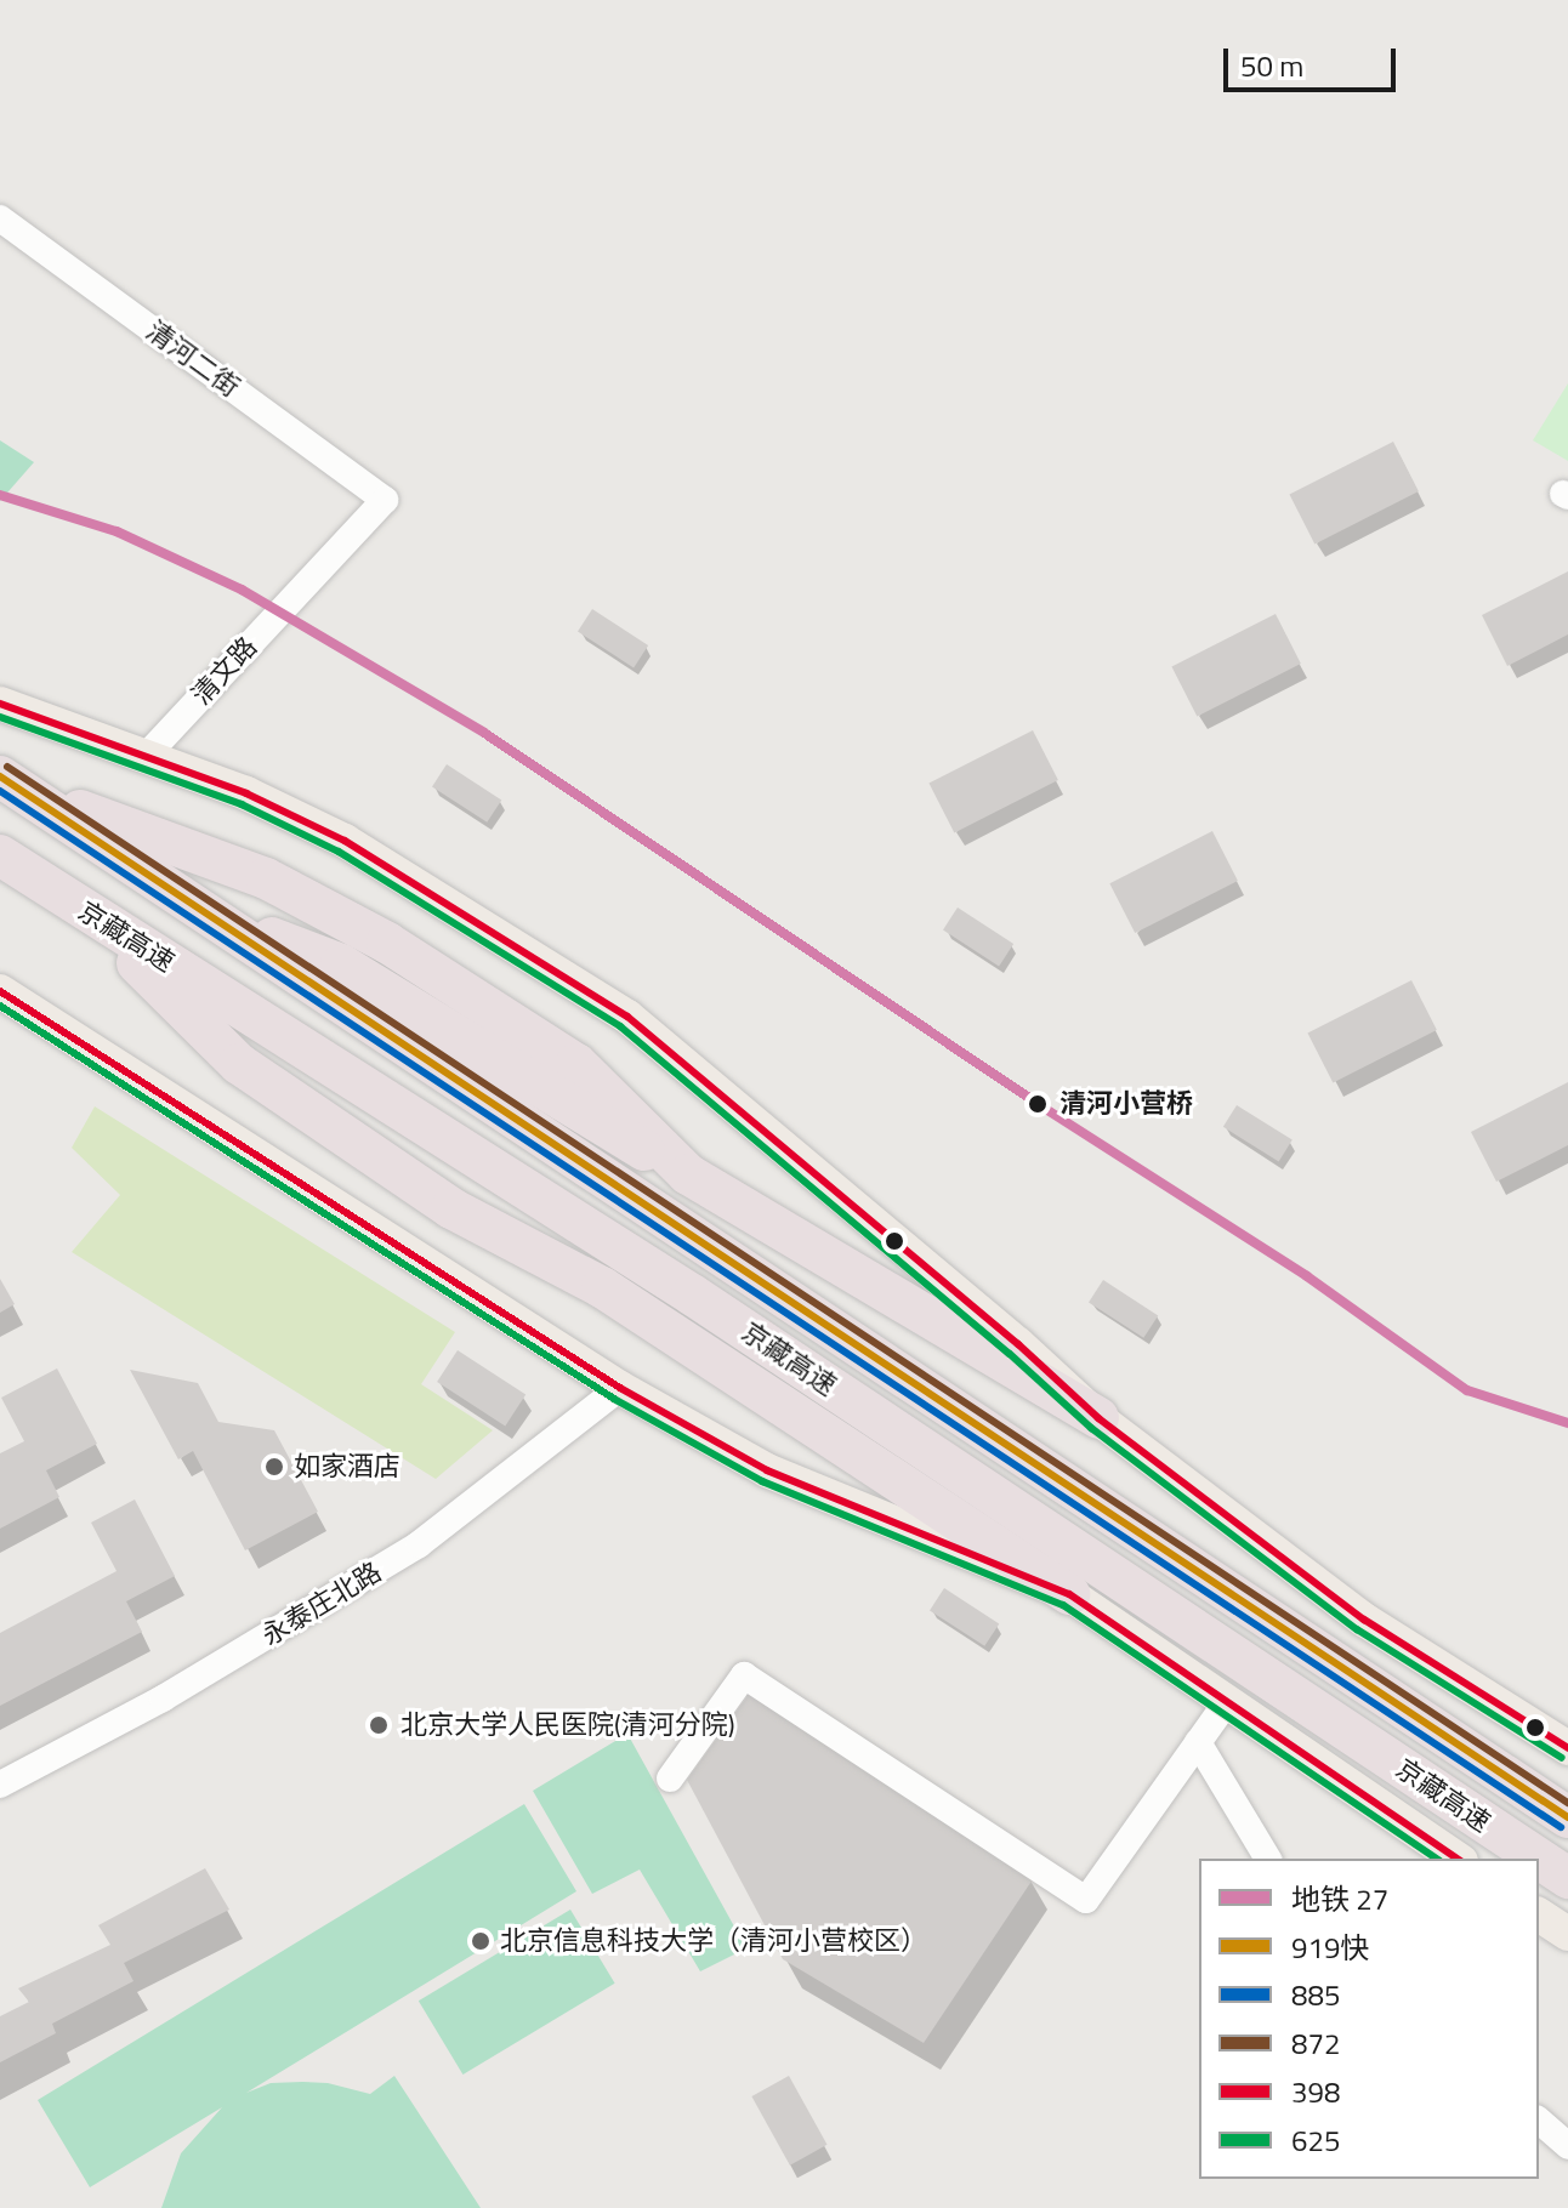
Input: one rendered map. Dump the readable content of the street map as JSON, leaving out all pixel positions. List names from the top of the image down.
{
  "streets": {
    "highway": ["京藏高速"],
    "street": ["清河二街", "清文路", "永泰庄北路"]
  },
  "crossings": [
    ["清河二街", "清文路"]
  ],
  "places": [
    "清河小营桥",
    "如家酒店",
    "北京大学人民医院(清河分院)",
    "北京信息科技大学（清河小营校区）"
  ],
  "lines": [
    "metro line 27",
    "transit line 398",
    "transit line 625",
    "transit line 872",
    "transit line 919快",
    "transit line 885"
  ],
  "legend": [
    "地铁 27",
    "919快",
    "885",
    "872",
    "398",
    "625"
  ],
  "scale_bar": "50 m"
}
